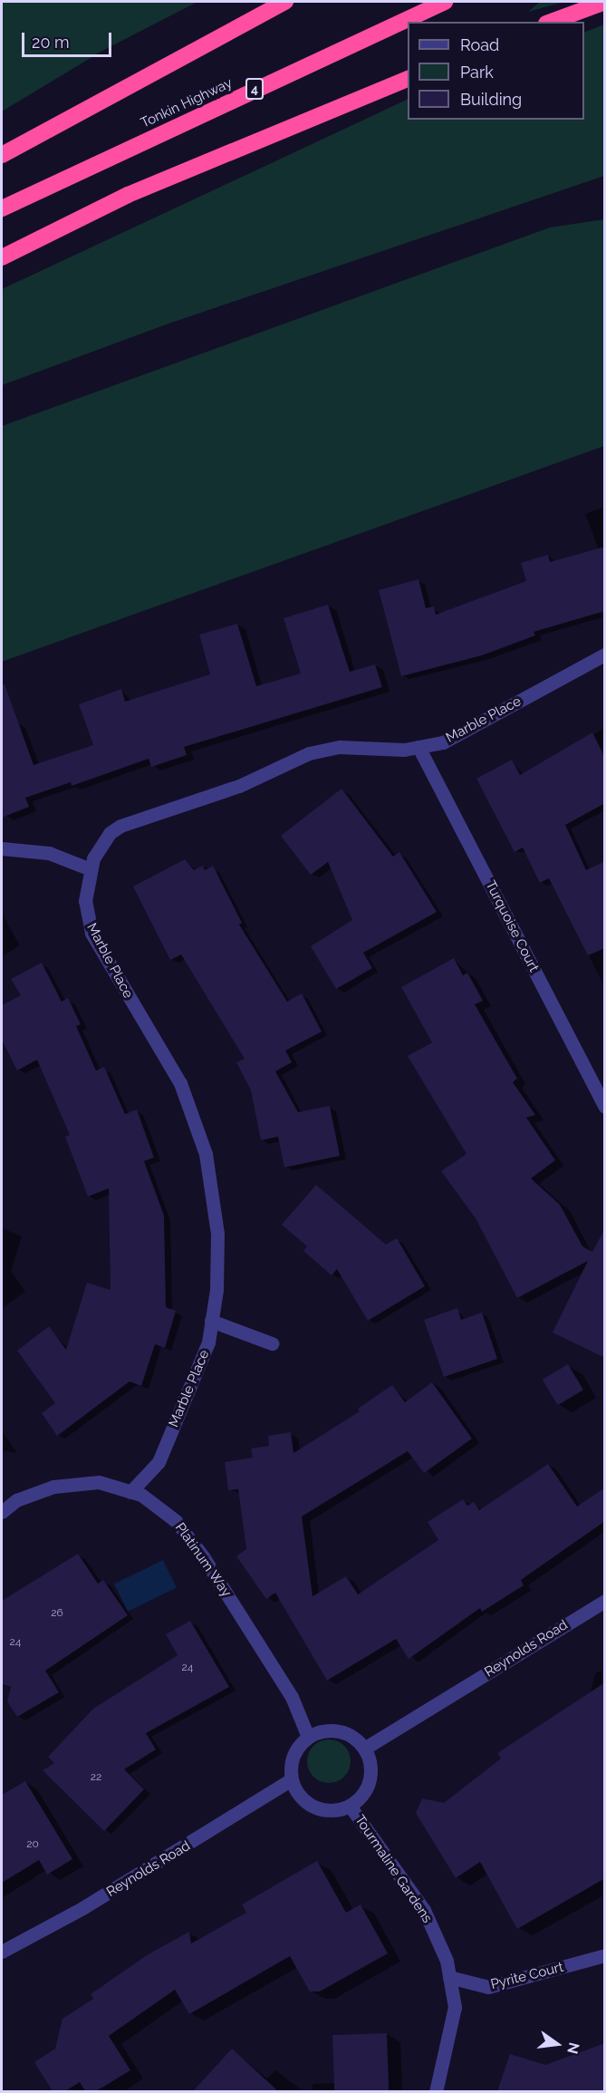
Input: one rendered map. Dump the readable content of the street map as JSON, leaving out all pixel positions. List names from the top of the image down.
{
  "streets": {
    "highway": ["4", "Tonkin Highway"],
    "street": [
      "Marble Place",
      "Turquoise Court",
      "Platinum Way",
      "Reynolds Road",
      "Tourmaline Gardens",
      "Pyrite Court"
    ]
  },
  "crossings": [
    ["Marble Place", "Turquoise Court"],
    ["Marble Place", "Platinum Way"],
    ["Platinum Way", "Reynolds Road"],
    ["Platinum Way", "Tourmaline Gardens"],
    ["Reynolds Road", "Tourmaline Gardens"],
    ["Tourmaline Gardens", "Pyrite Court"]
  ],
  "house_numbers": [
    "26",
    "24",
    "24",
    "22",
    "20"
  ],
  "legend": ["Road", "Park", "Building"],
  "scale_bar": "20 m",
  "north": "right"
}
